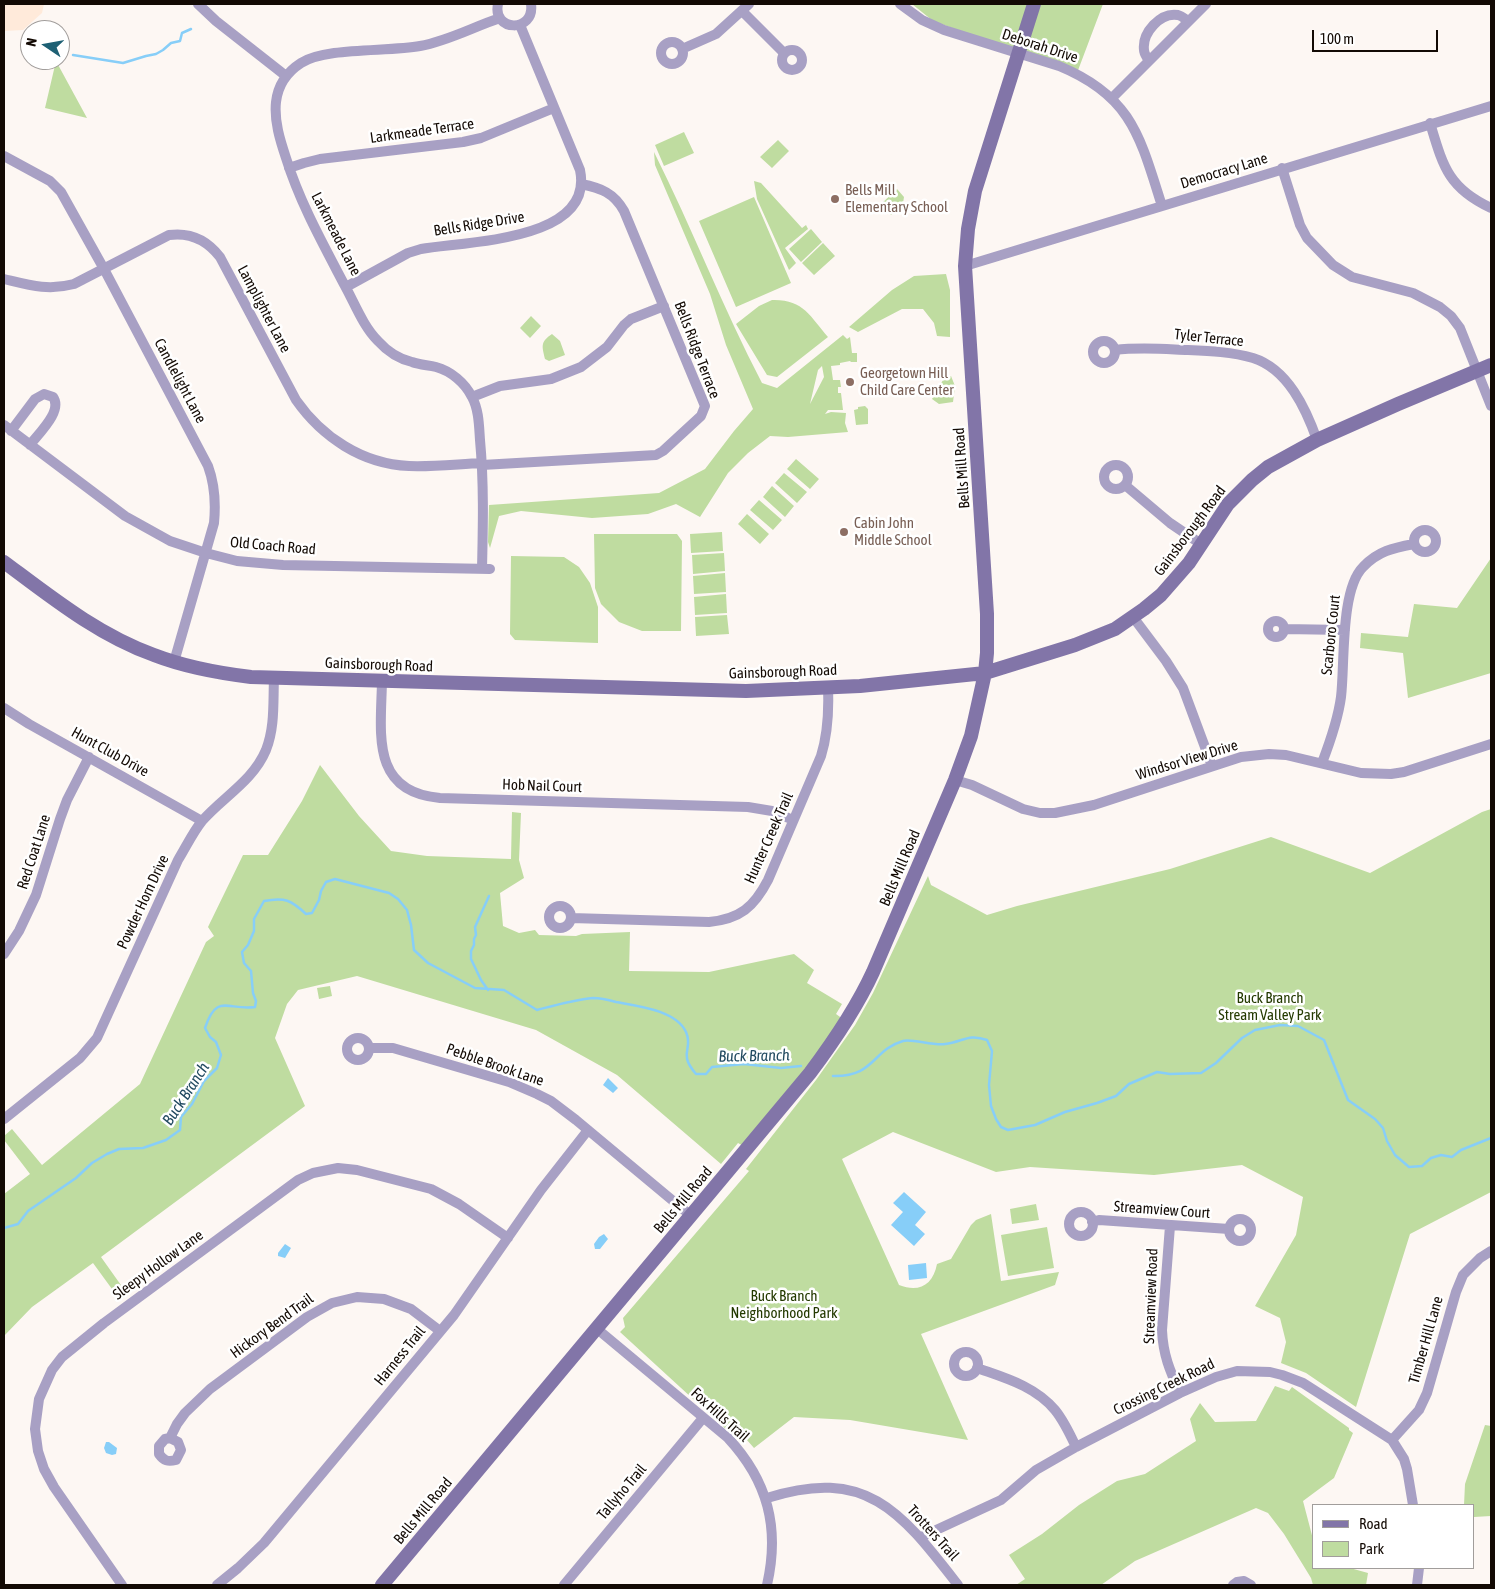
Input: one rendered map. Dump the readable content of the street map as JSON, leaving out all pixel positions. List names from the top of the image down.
{
  "streets": {
    "street": [
      "Deborah Drive",
      "Larkmeade Terrace",
      "Democracy Lane",
      "Bells Ridge Drive",
      "Larkmeade Lane",
      "Lamplighter Lane",
      "Tyler Terrace",
      "Bells Ridge Terrace",
      "Candlelight Lane",
      "Bells Mill Road",
      "Gainsborough Road",
      "Old Coach Road",
      "Scarboro Court",
      "Hunt Club Drive",
      "Windsor View Drive",
      "Hob Nail Court",
      "Hunter Creek Trail",
      "Red Coat Lane",
      "Powder Horn Drive",
      "Pebble Brook Lane",
      "Streamview Court",
      "Sleepy Hollow Lane",
      "Streamview Road",
      "Hickory Bend Trail",
      "Timber Hill Lane",
      "Harness Trail",
      "Crossing Creek Road",
      "Fox Hills Trail",
      "Tallyho Trail",
      "Trotters Trail"
    ]
  },
  "crossings": [
    ["Deborah Drive", "Democracy Lane"],
    ["Deborah Drive", "Bells Mill Road"],
    ["Larkmeade Terrace", "Larkmeade Lane"],
    ["Democracy Lane", "Bells Mill Road"],
    ["Bells Ridge Drive", "Larkmeade Lane"],
    ["Bells Ridge Drive", "Bells Ridge Terrace"],
    ["Larkmeade Lane", "Lamplighter Lane"],
    ["Larkmeade Lane", "Bells Ridge Terrace"],
    ["Larkmeade Lane", "Old Coach Road"],
    ["Lamplighter Lane", "Bells Ridge Terrace"],
    ["Lamplighter Lane", "Candlelight Lane"],
    ["Tyler Terrace", "Gainsborough Road"],
    ["Candlelight Lane", "Gainsborough Road"],
    ["Candlelight Lane", "Old Coach Road"],
    ["Bells Mill Road", "Gainsborough Road"],
    ["Bells Mill Road", "Windsor View Drive"],
    ["Bells Mill Road", "Pebble Brook Lane"],
    ["Bells Mill Road", "Fox Hills Trail"],
    ["Gainsborough Road", "Hob Nail Court"],
    ["Gainsborough Road", "Hunter Creek Trail"],
    ["Gainsborough Road", "Powder Horn Drive"],
    ["Scarboro Court", "Windsor View Drive"],
    ["Hunt Club Drive", "Red Coat Lane"],
    ["Hunt Club Drive", "Powder Horn Drive"],
    ["Hob Nail Court", "Hunter Creek Trail"],
    ["Pebble Brook Lane", "Harness Trail"],
    ["Streamview Court", "Streamview Road"],
    ["Sleepy Hollow Lane", "Harness Trail"],
    ["Streamview Road", "Crossing Creek Road"],
    ["Hickory Bend Trail", "Harness Trail"],
    ["Timber Hill Lane", "Crossing Creek Road"],
    ["Crossing Creek Road", "Trotters Trail"],
    ["Fox Hills Trail", "Tallyho Trail"],
    ["Fox Hills Trail", "Trotters Trail"]
  ],
  "water": ["Buck Branch"],
  "parks": ["Buck Branch Stream Valley Park", "Buck Branch Neighborhood Park"],
  "places": ["Bells Mill Elementary School", "Georgetown Hill Child Care Center", "Cabin John Middle School"],
  "legend": ["Road", "Park"],
  "scale_bar": "100 m",
  "north": "left"
}
